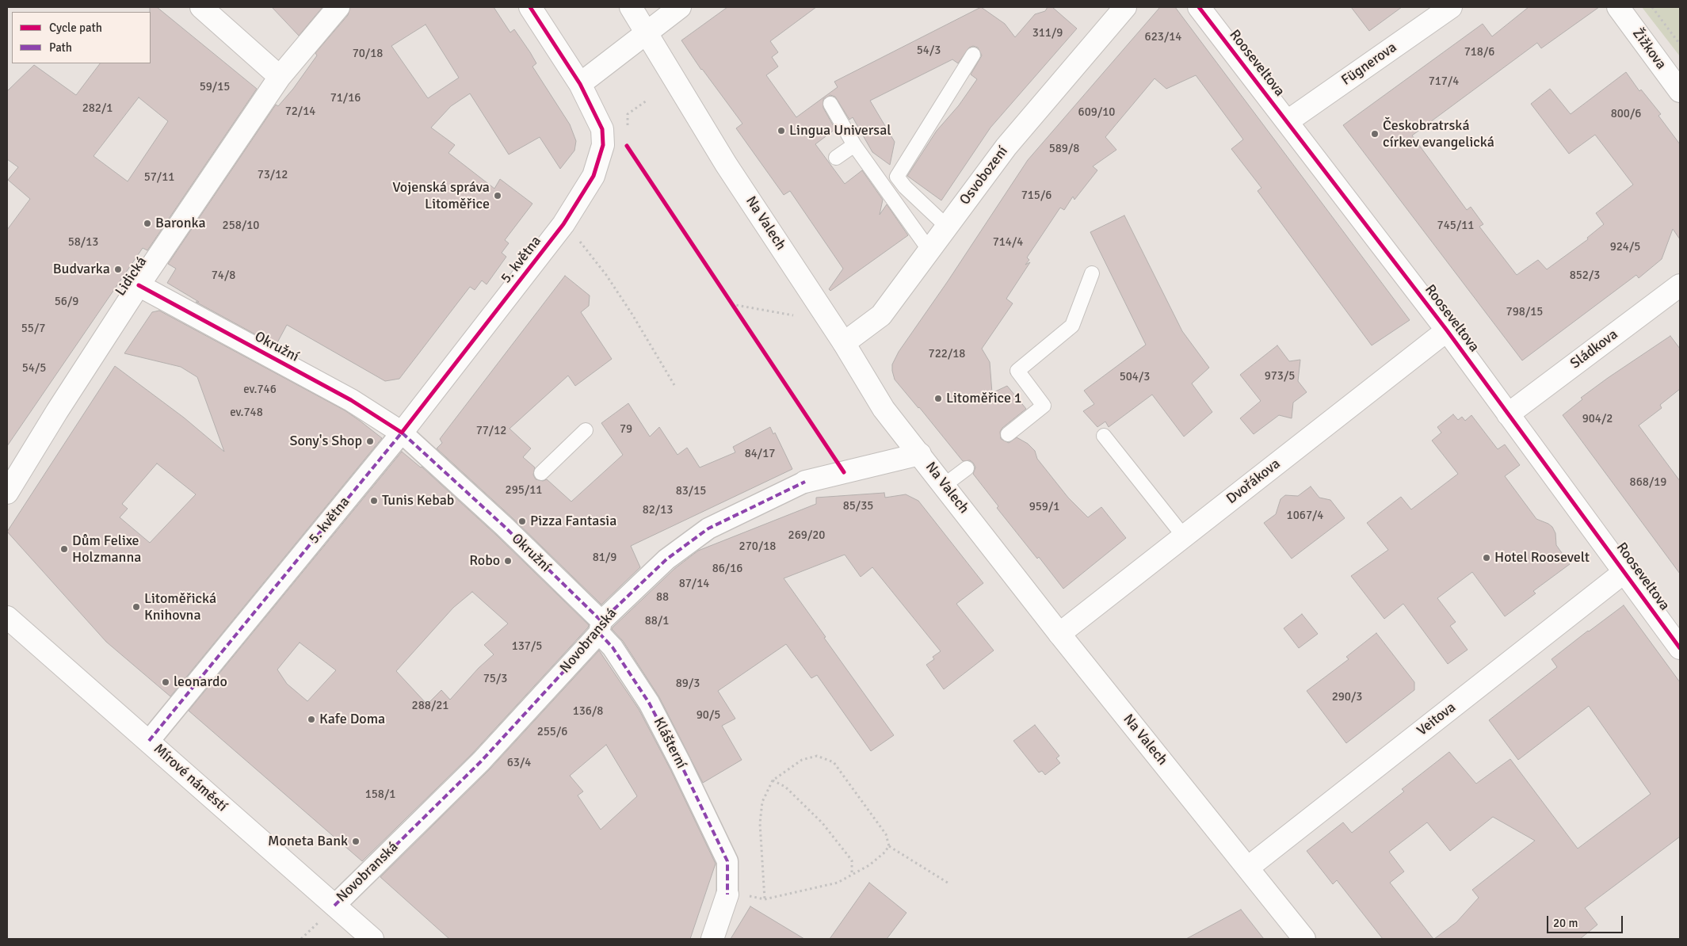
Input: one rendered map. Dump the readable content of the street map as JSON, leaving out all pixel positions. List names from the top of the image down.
{
  "streets": {
    "street": [
      "Žižkova",
      "Rooseveltova",
      "Fügnerova",
      "Osvobození",
      "Na Valech",
      "5. května",
      "Lidická",
      "Okružní",
      "Sládkova",
      "Dvořákova",
      "Novobranská",
      "Veitova",
      "Klášterní",
      "Mírové náměstí"
    ]
  },
  "crossings": [
    ["Rooseveltova", "Fügnerova"],
    ["Rooseveltova", "Sládkova"],
    ["Rooseveltova", "Dvořákova"],
    ["Rooseveltova", "Veitova"],
    ["Osvobození", "Na Valech"],
    ["Na Valech", "Dvořákova"],
    ["Na Valech", "Novobranská"],
    ["Na Valech", "Veitova"],
    ["5. května", "Okružní"],
    ["5. května", "Mírové náměstí"],
    ["Lidická", "Okružní"],
    ["Okružní", "Novobranská"],
    ["Okružní", "Klášterní"],
    ["Novobranská", "Klášterní"],
    ["Novobranská", "Mírové náměstí"]
  ],
  "places": [
    "Lingua Universal",
    "Českobratrská církev evangelická",
    "Vojenská správa Litoměřice",
    "Baronka",
    "Budvarka",
    "Litoměřice 1",
    "Sony's Shop",
    "Tunis Kebab",
    "Pizza Fantasia",
    "Dům Felixe Holzmanna",
    "Hotel Roosevelt",
    "Robo",
    "Litoměřická Knihovna",
    "leonardo",
    "Kafe Doma",
    "Moneta Bank"
  ],
  "house_numbers": [
    "311/9",
    "623/14",
    "54/3",
    "718/6",
    "70/18",
    "717/4",
    "59/15",
    "71/16",
    "282/1",
    "72/14",
    "609/10",
    "800/6",
    "589/8",
    "73/12",
    "57/11",
    "715/6",
    "258/10",
    "745/11",
    "58/13",
    "714/4",
    "924/5",
    "74/8",
    "852/3",
    "56/9",
    "798/15",
    "55/7",
    "722/18",
    "54/5",
    "973/5",
    "504/3",
    "ev.746",
    "ev.748",
    "904/2",
    "79",
    "77/12",
    "84/17",
    "868/19",
    "295/11",
    "83/15",
    "85/35",
    "959/1",
    "82/13",
    "1067/4",
    "269/20",
    "270/18",
    "81/9",
    "86/16",
    "87/14",
    "88",
    "88/1",
    "137/5",
    "75/3",
    "89/3",
    "290/3",
    "288/21",
    "136/8",
    "90/5",
    "255/6",
    "63/4",
    "158/1"
  ],
  "legend": ["Cycle path", "Path"],
  "scale_bar": "20 m"
}
